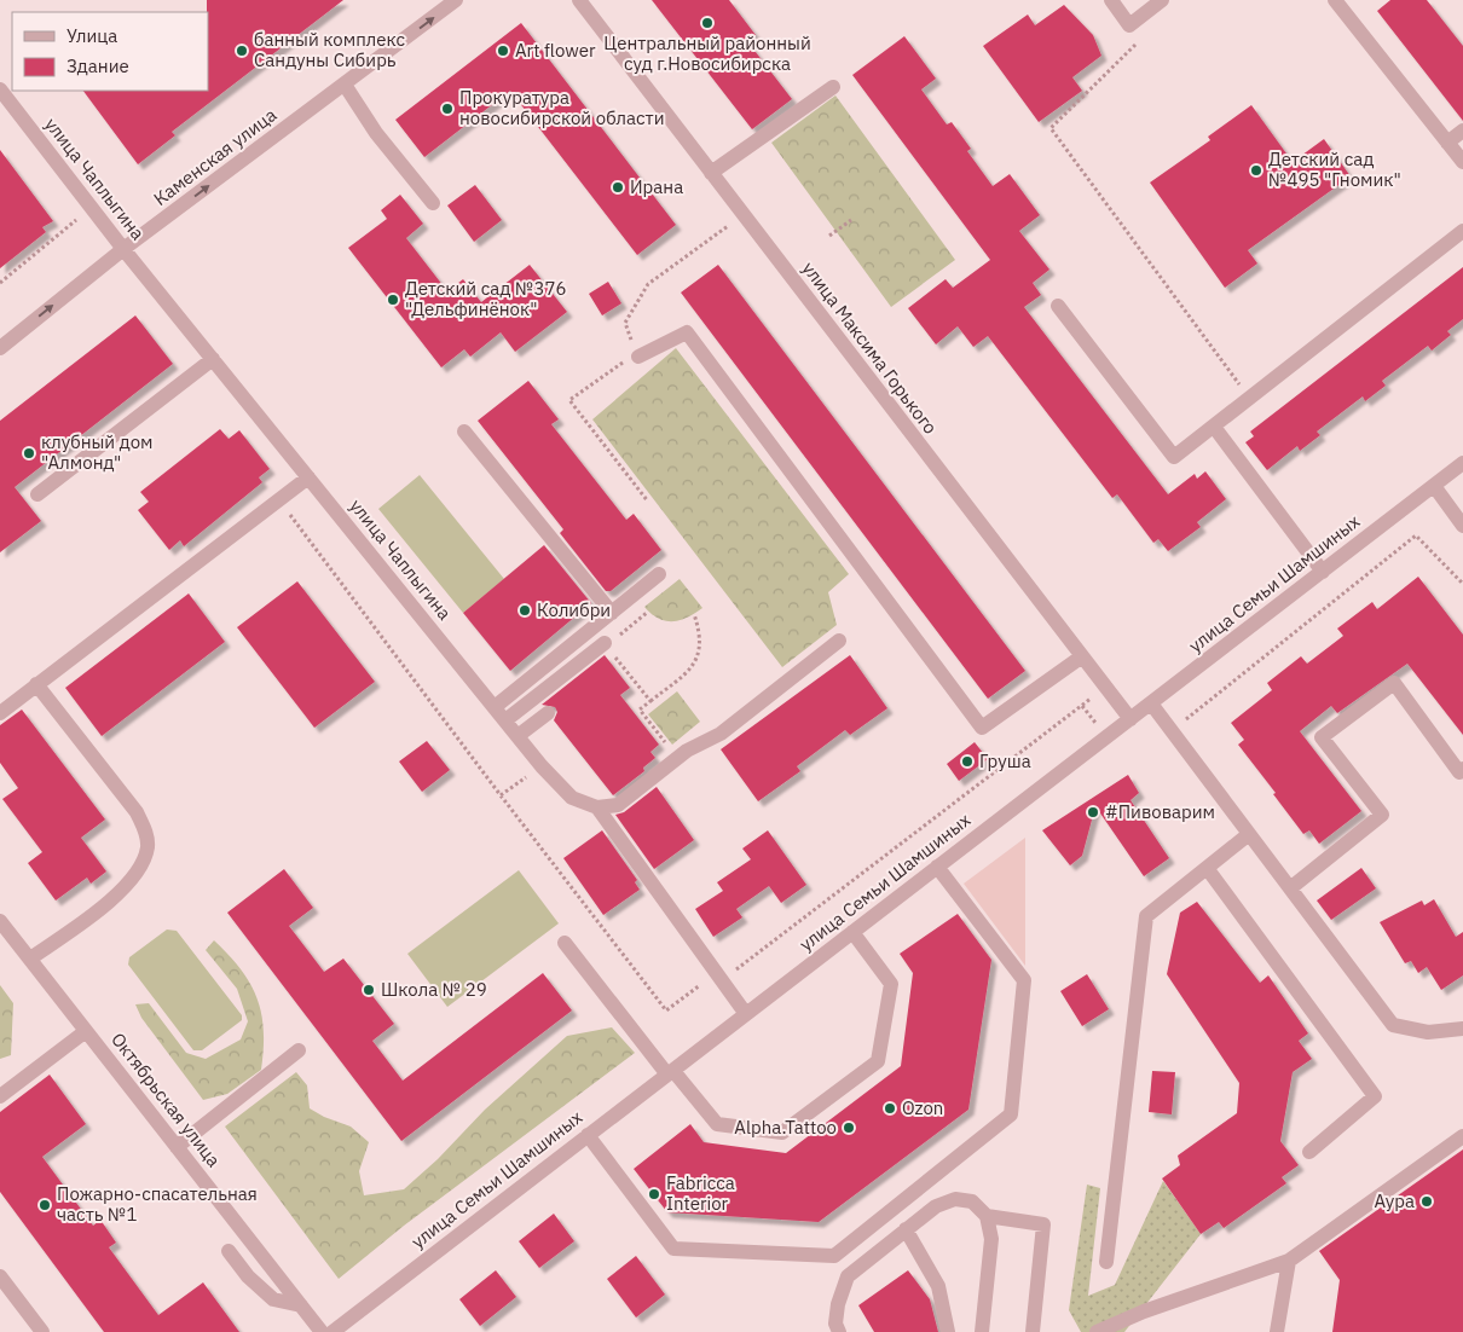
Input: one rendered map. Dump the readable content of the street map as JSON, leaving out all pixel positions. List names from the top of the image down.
{
  "streets": {
    "street": [
      "Каменская улица",
      "улица Чаплыгина",
      "улица Максима Горького",
      "улица Семьи Шамшиных",
      "Октябрьская улица"
    ]
  },
  "crossings": [
    ["Каменская улица", "улица Чаплыгина"],
    ["улица Максима Горького", "улица Семьи Шамшиных"]
  ],
  "one_way": ["Каменская улица"],
  "places": [
    "Центральный районный суд г.Новосибирска",
    "банный комплекс Сандуны Сибирь",
    "Art flower",
    "Прокуратура новосибирской области",
    "Детский сад №495 \"Гномик\"",
    "Ирана",
    "Детский сад №376 \"Дельфинёнок\"",
    "клубный дом \"Алмонд\"",
    "Колибри",
    "Груша",
    "#Пивоварим",
    "Школа № 29",
    "Ozon",
    "Alpha.Tattoo",
    "Fabricca Interior",
    "Аура",
    "Пожарно-спасательная часть №1"
  ],
  "legend": ["Улица", "Здание"]
}
